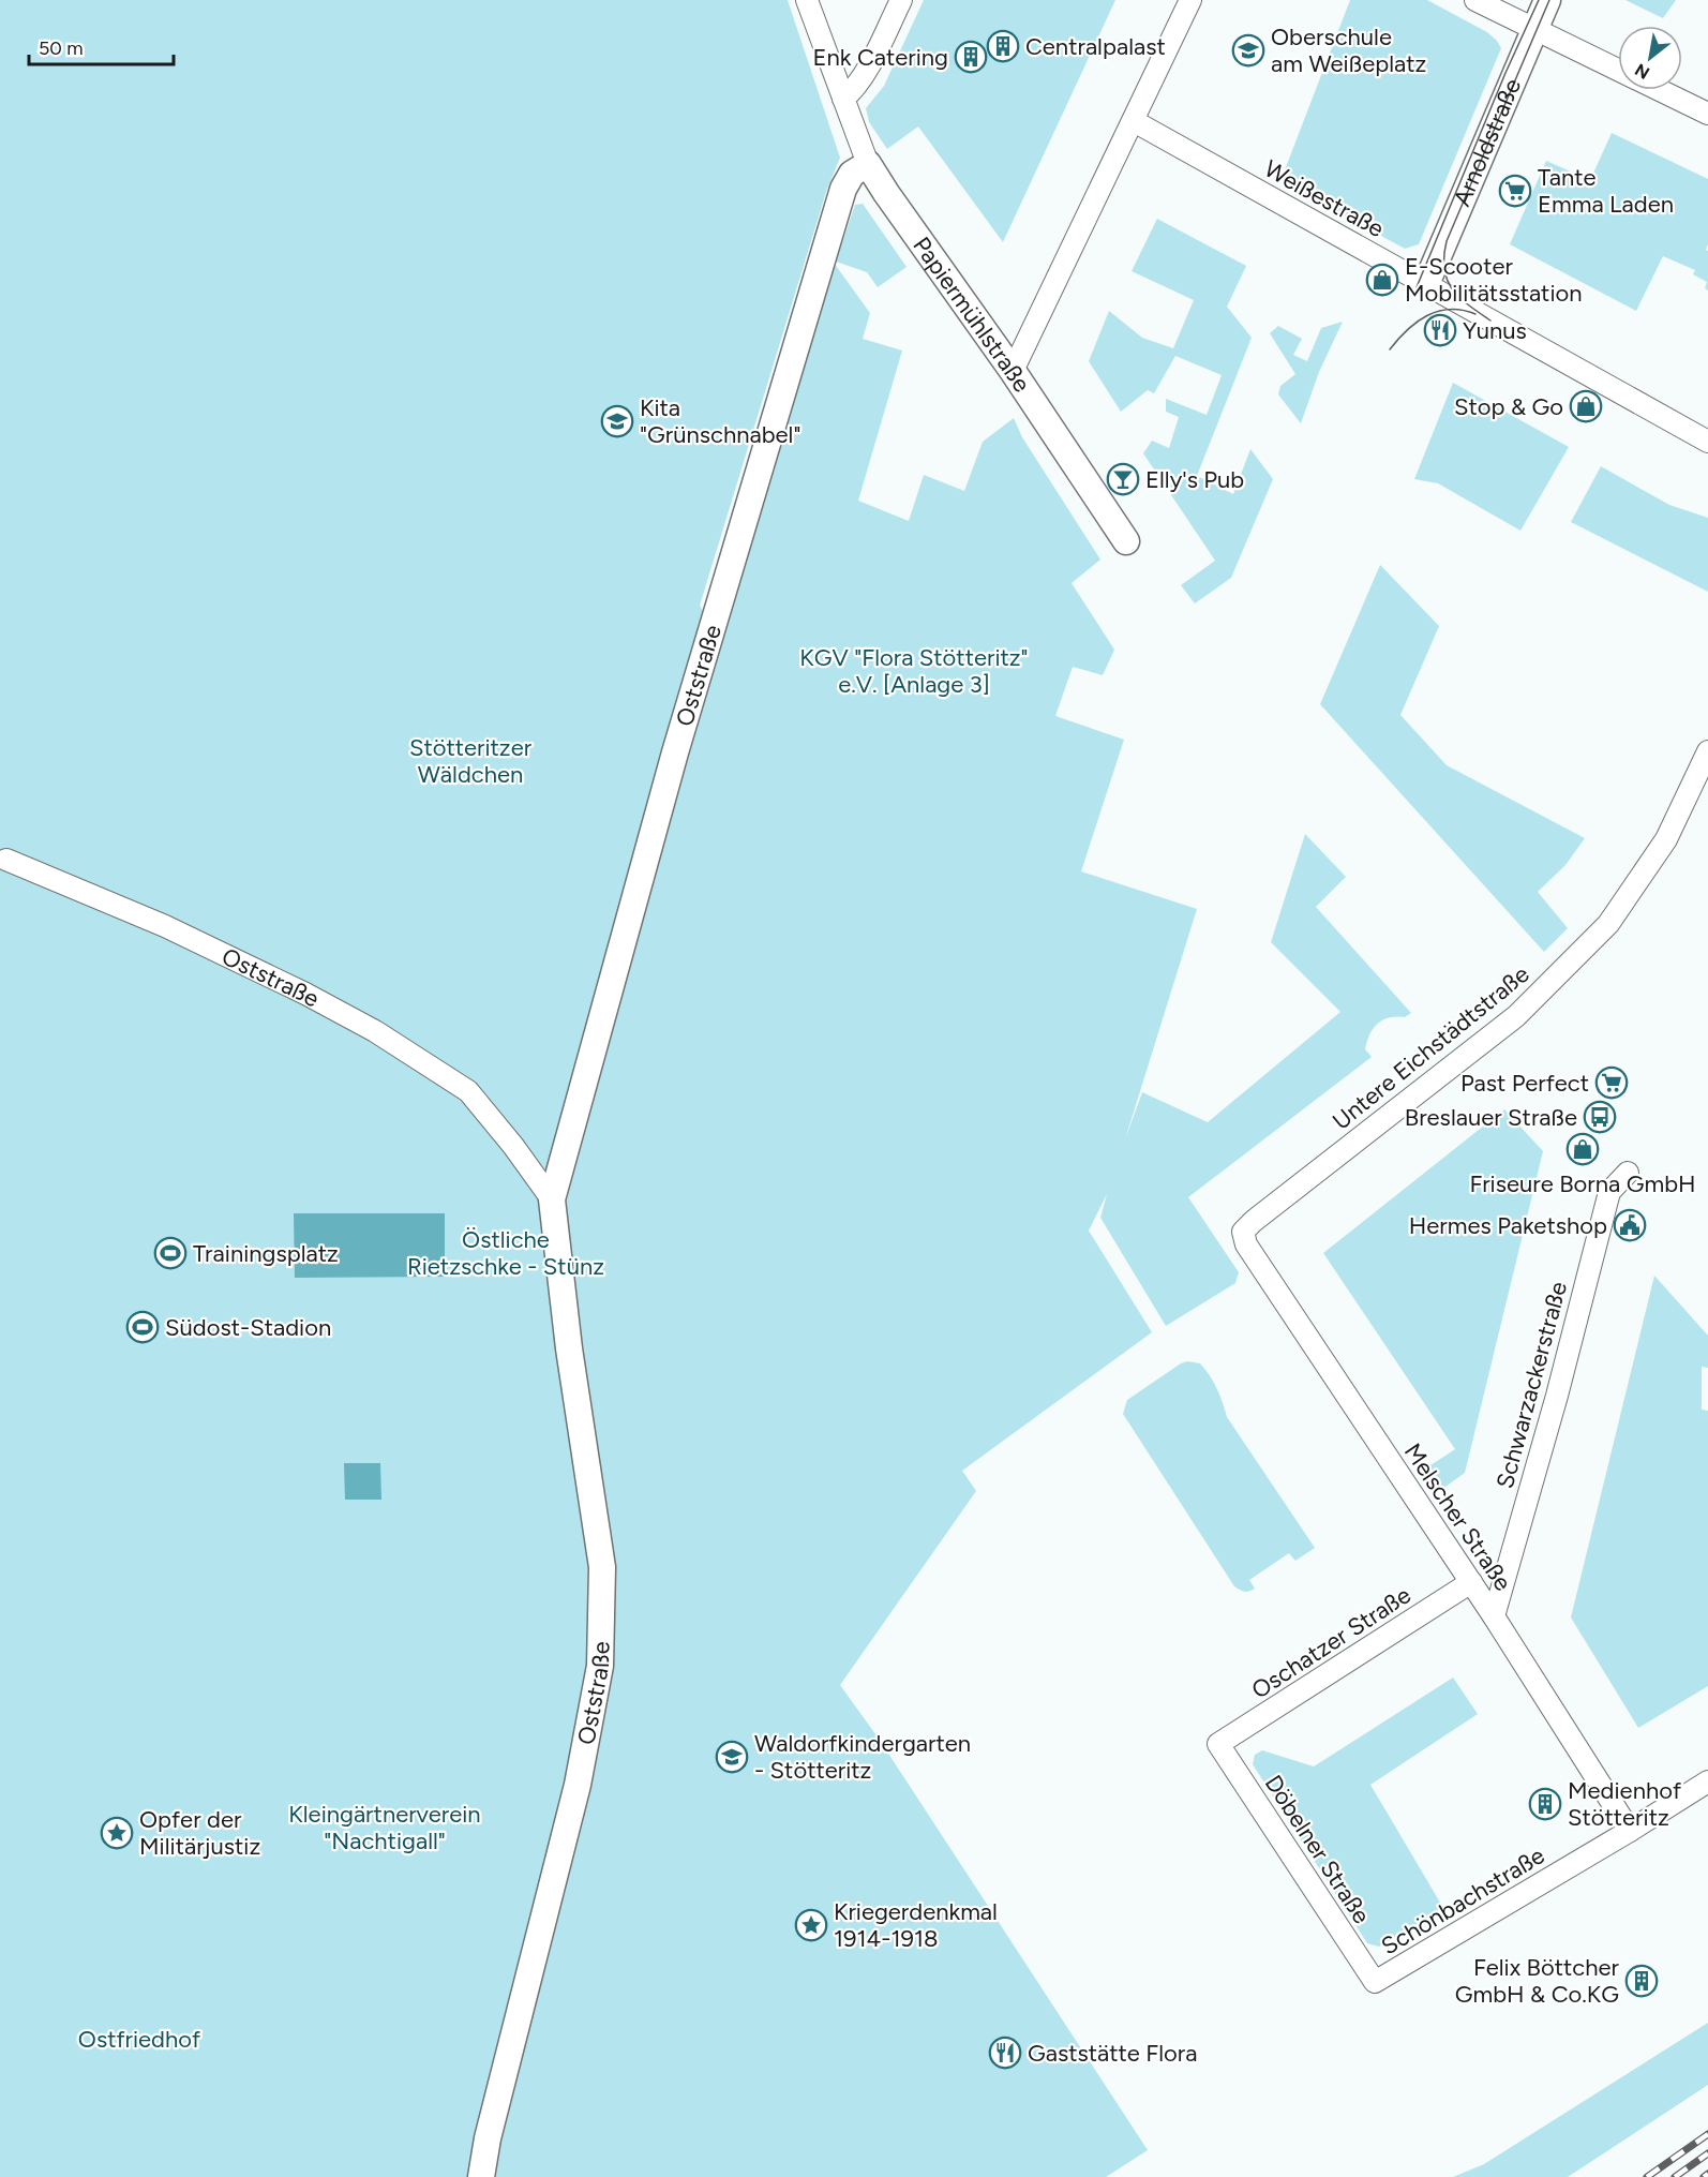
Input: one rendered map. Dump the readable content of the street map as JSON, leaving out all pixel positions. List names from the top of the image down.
{
  "streets": {
    "street": [
      "Arnoldstraße",
      "Weißestraße",
      "Papiermühlstraße",
      "Oststraße",
      "Untere Eichstädtstraße",
      "Schwarzackerstraße",
      "Melscher Straße",
      "Oschatzer Straße",
      "Döbelner Straße",
      "Schönbachstraße"
    ]
  },
  "crossings": [
    ["Arnoldstraße", "Weißestraße"],
    ["Papiermühlstraße", "Oststraße"],
    ["Untere Eichstädtstraße", "Melscher Straße"],
    ["Schwarzackerstraße", "Melscher Straße"],
    ["Melscher Straße", "Oschatzer Straße"],
    ["Melscher Straße", "Schönbachstraße"],
    ["Oschatzer Straße", "Döbelner Straße"],
    ["Döbelner Straße", "Schönbachstraße"]
  ],
  "parks": [
    "KGV \"Flora Stötteritz\" e.V. [Anlage 3]",
    "Stötteritzer Wäldchen",
    "Östliche Rietzschke - Stünz",
    "Kleingärtnerverein \"Nachtigall\"",
    "Ostfriedhof"
  ],
  "places": {
    "building": [
      "Centralpalast",
      "Enk Catering",
      "Medienhof Stötteritz",
      "Felix Böttcher GmbH & Co.KG"
    ],
    "school or university": ["Oberschule am Weißeplatz", "Kita \"Grünschnabel\"", "Waldorfkindergarten - Stötteritz"],
    "supermarket": ["Tante Emma Laden", "Past Perfect"],
    "shop": ["E-Scooter Mobilitätsstation", "Stop & Go", "Friseure Borna GmbH"],
    "restaurant": ["Yunus", "Gaststätte Flora"],
    "bar": ["Elly's Pub"],
    "bus stop": ["Breslauer Straße"],
    "public building": ["Hermes Paketshop"],
    "sports": ["Trainingsplatz", "Südost-Stadion"],
    "place": ["Opfer der Militärjustiz", "Kriegerdenkmal 1914-1918"]
  },
  "scale_bar": "50 m",
  "north": "bottom left"
}
